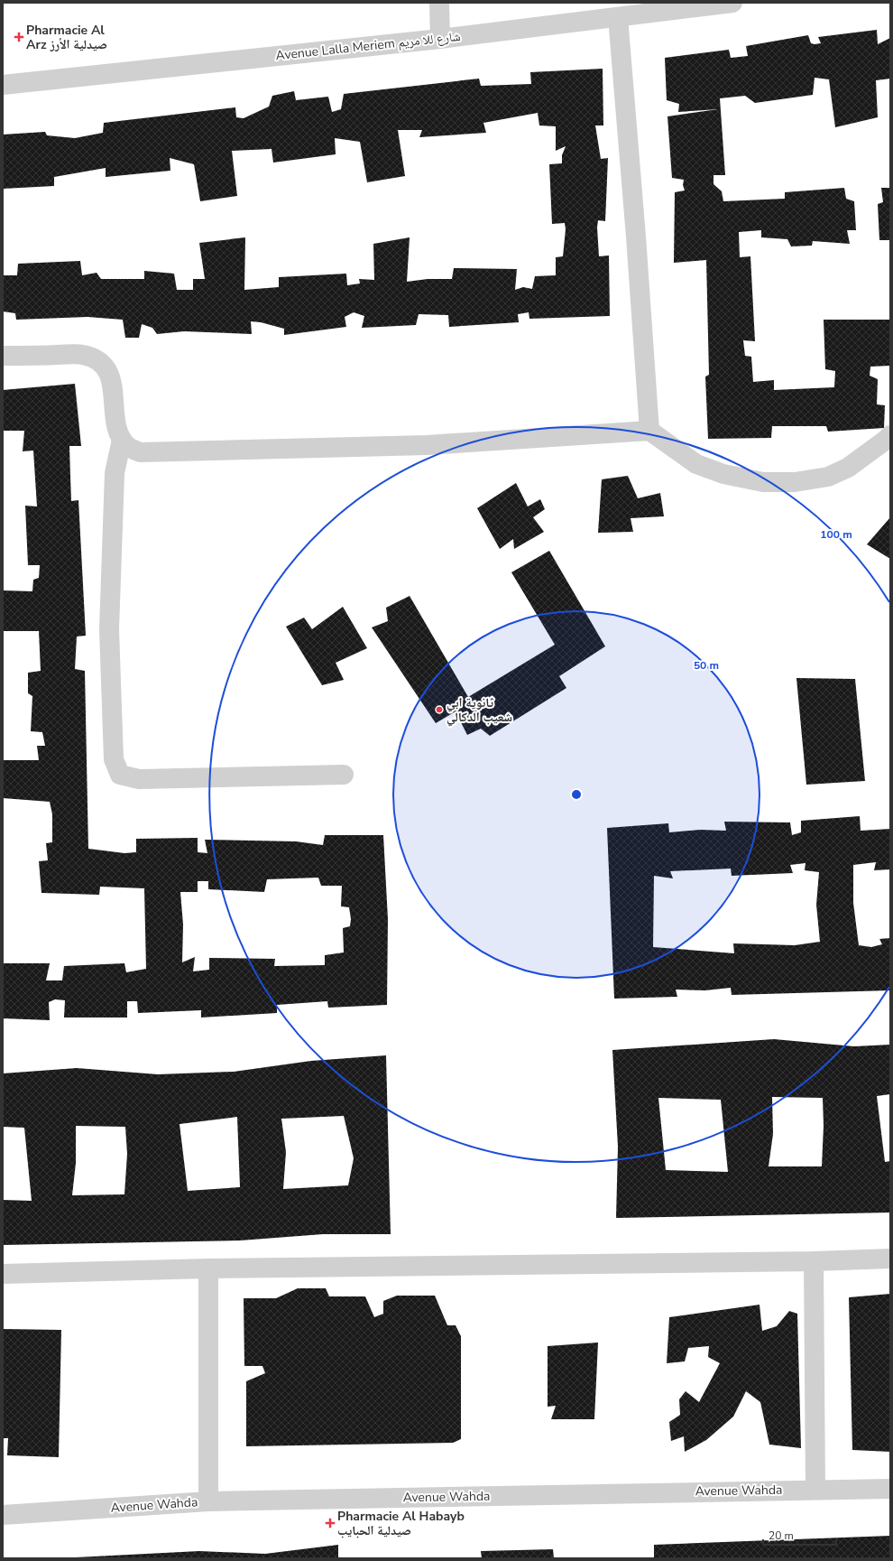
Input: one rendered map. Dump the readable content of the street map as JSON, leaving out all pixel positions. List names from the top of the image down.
{
  "streets": {
    "street": ["Avenue Lalla Meriem شارع للا مريم", "Avenue Wahda"]
  },
  "places": {
    "health": ["Pharmacie Al Arz صيدلية الأرز", "Pharmacie Al Habayb صيدلية الحبايب"],
    "other": ["ثانوية ابي شعيب الدكالي"]
  },
  "scale_bar": "20 m",
  "rings": ["100 m", "50 m"]
}
